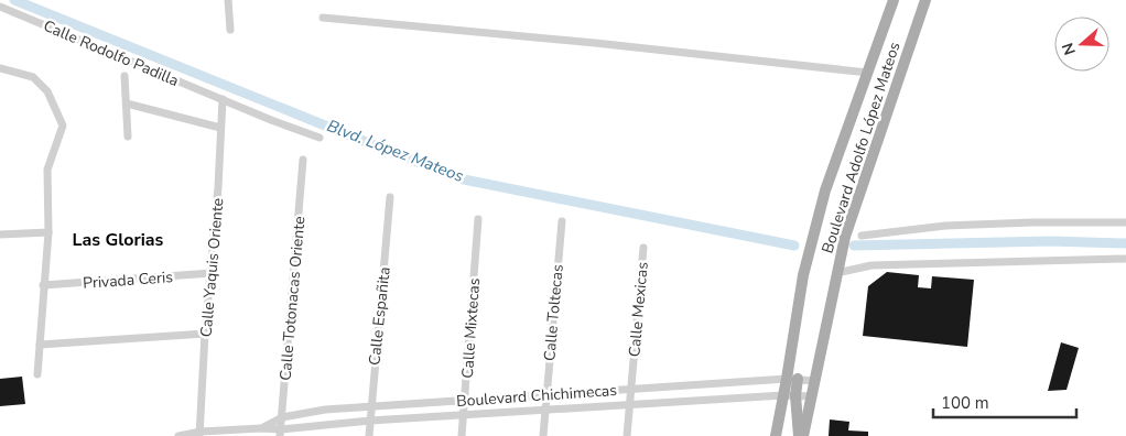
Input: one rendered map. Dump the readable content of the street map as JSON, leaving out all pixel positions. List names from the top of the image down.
{
  "streets": {
    "main road": ["Boulevard Adolfo López Mateos"],
    "street": [
      "Calle Rodolfo Padilla",
      "Calle Yaquis Oriente",
      "Privada Ceris",
      "Calle Totonacas Oriente",
      "Calle Mexicas",
      "Calle Toltecas",
      "Calle Españita",
      "Calle Mixtecas",
      "Boulevard Chichimecas"
    ]
  },
  "crossings": [
    ["Calle Rodolfo Padilla", "Calle Yaquis Oriente"],
    ["Boulevard Adolfo López Mateos", "Boulevard Chichimecas"],
    ["Calle Yaquis Oriente", "Privada Ceris"],
    ["Calle Yaquis Oriente", "Boulevard Chichimecas"],
    ["Calle Totonacas Oriente", "Boulevard Chichimecas"],
    ["Calle Mexicas", "Boulevard Chichimecas"],
    ["Calle Toltecas", "Boulevard Chichimecas"],
    ["Calle Españita", "Boulevard Chichimecas"],
    ["Calle Mixtecas", "Boulevard Chichimecas"]
  ],
  "districts": ["Las Glorias"],
  "water": ["Blvd. López Mateos"],
  "scale_bar": "100 m",
  "north": "left"
}
